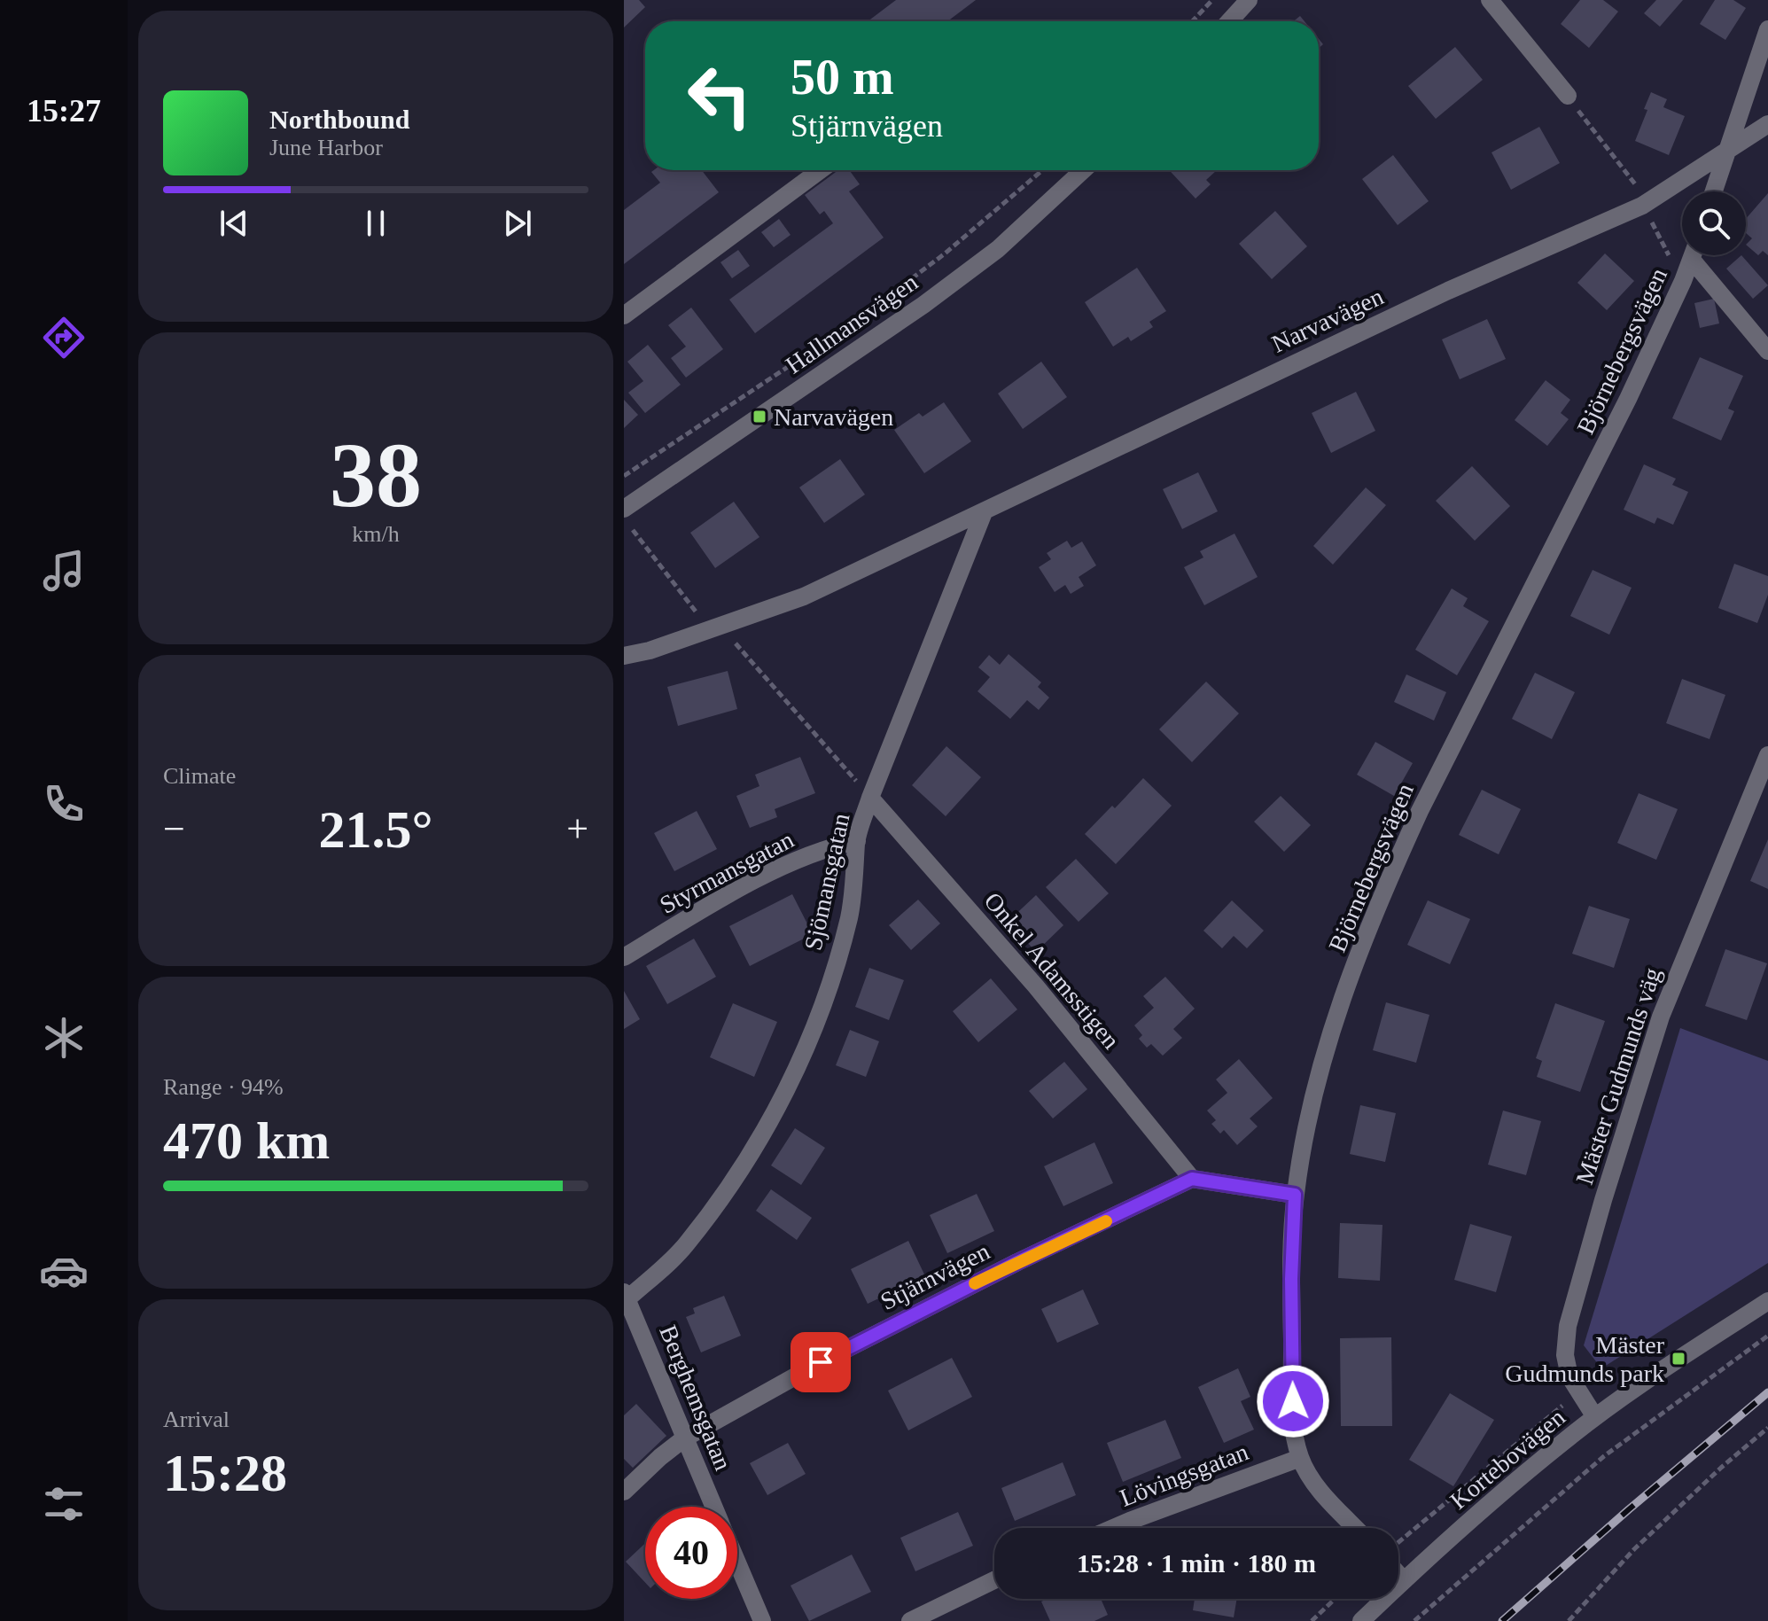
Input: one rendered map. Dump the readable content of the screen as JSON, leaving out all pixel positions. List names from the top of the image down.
{
  "streets": {
    "street": [
      "Narvavägen",
      "Hallmansvägen",
      "Björnebergsvägen",
      "Styrmansgatan",
      "Sjömansgatan",
      "Onkel Adamsstigen",
      "Mäster Gudmunds väg",
      "Stjärnvägen",
      "Berghemsgatan",
      "Kortebovägen",
      "Lövingsgatan"
    ]
  },
  "crossings": [
    ["Narvavägen", "Sjömansgatan"],
    ["Björnebergsvägen", "Lövingsgatan"],
    ["Styrmansgatan", "Sjömansgatan"],
    ["Sjömansgatan", "Onkel Adamsstigen"],
    ["Sjömansgatan", "Berghemsgatan"],
    ["Onkel Adamsstigen", "Stjärnvägen"],
    ["Mäster Gudmunds väg", "Kortebovägen"],
    ["Stjärnvägen", "Berghemsgatan"]
  ],
  "places": {
    "transit": ["Narvavägen", "Mäster Gudmunds park"]
  },
  "page": {
    "tabs": "15:27",
    "turn": ["50 m", "Stjärnvägen"],
    "song": ["Northbound", "June Harbor"],
    "tile": [
      ["38", "km/h"],
      "Climate",
      ["Range · 94%", "470 km"],
      ["Arrival", "15:28"]
    ],
    "heat": ["−", "21.5°", "+"],
    "limit": "40",
    "trip": "15:28 · 1 min · 180 m"
  }
}
